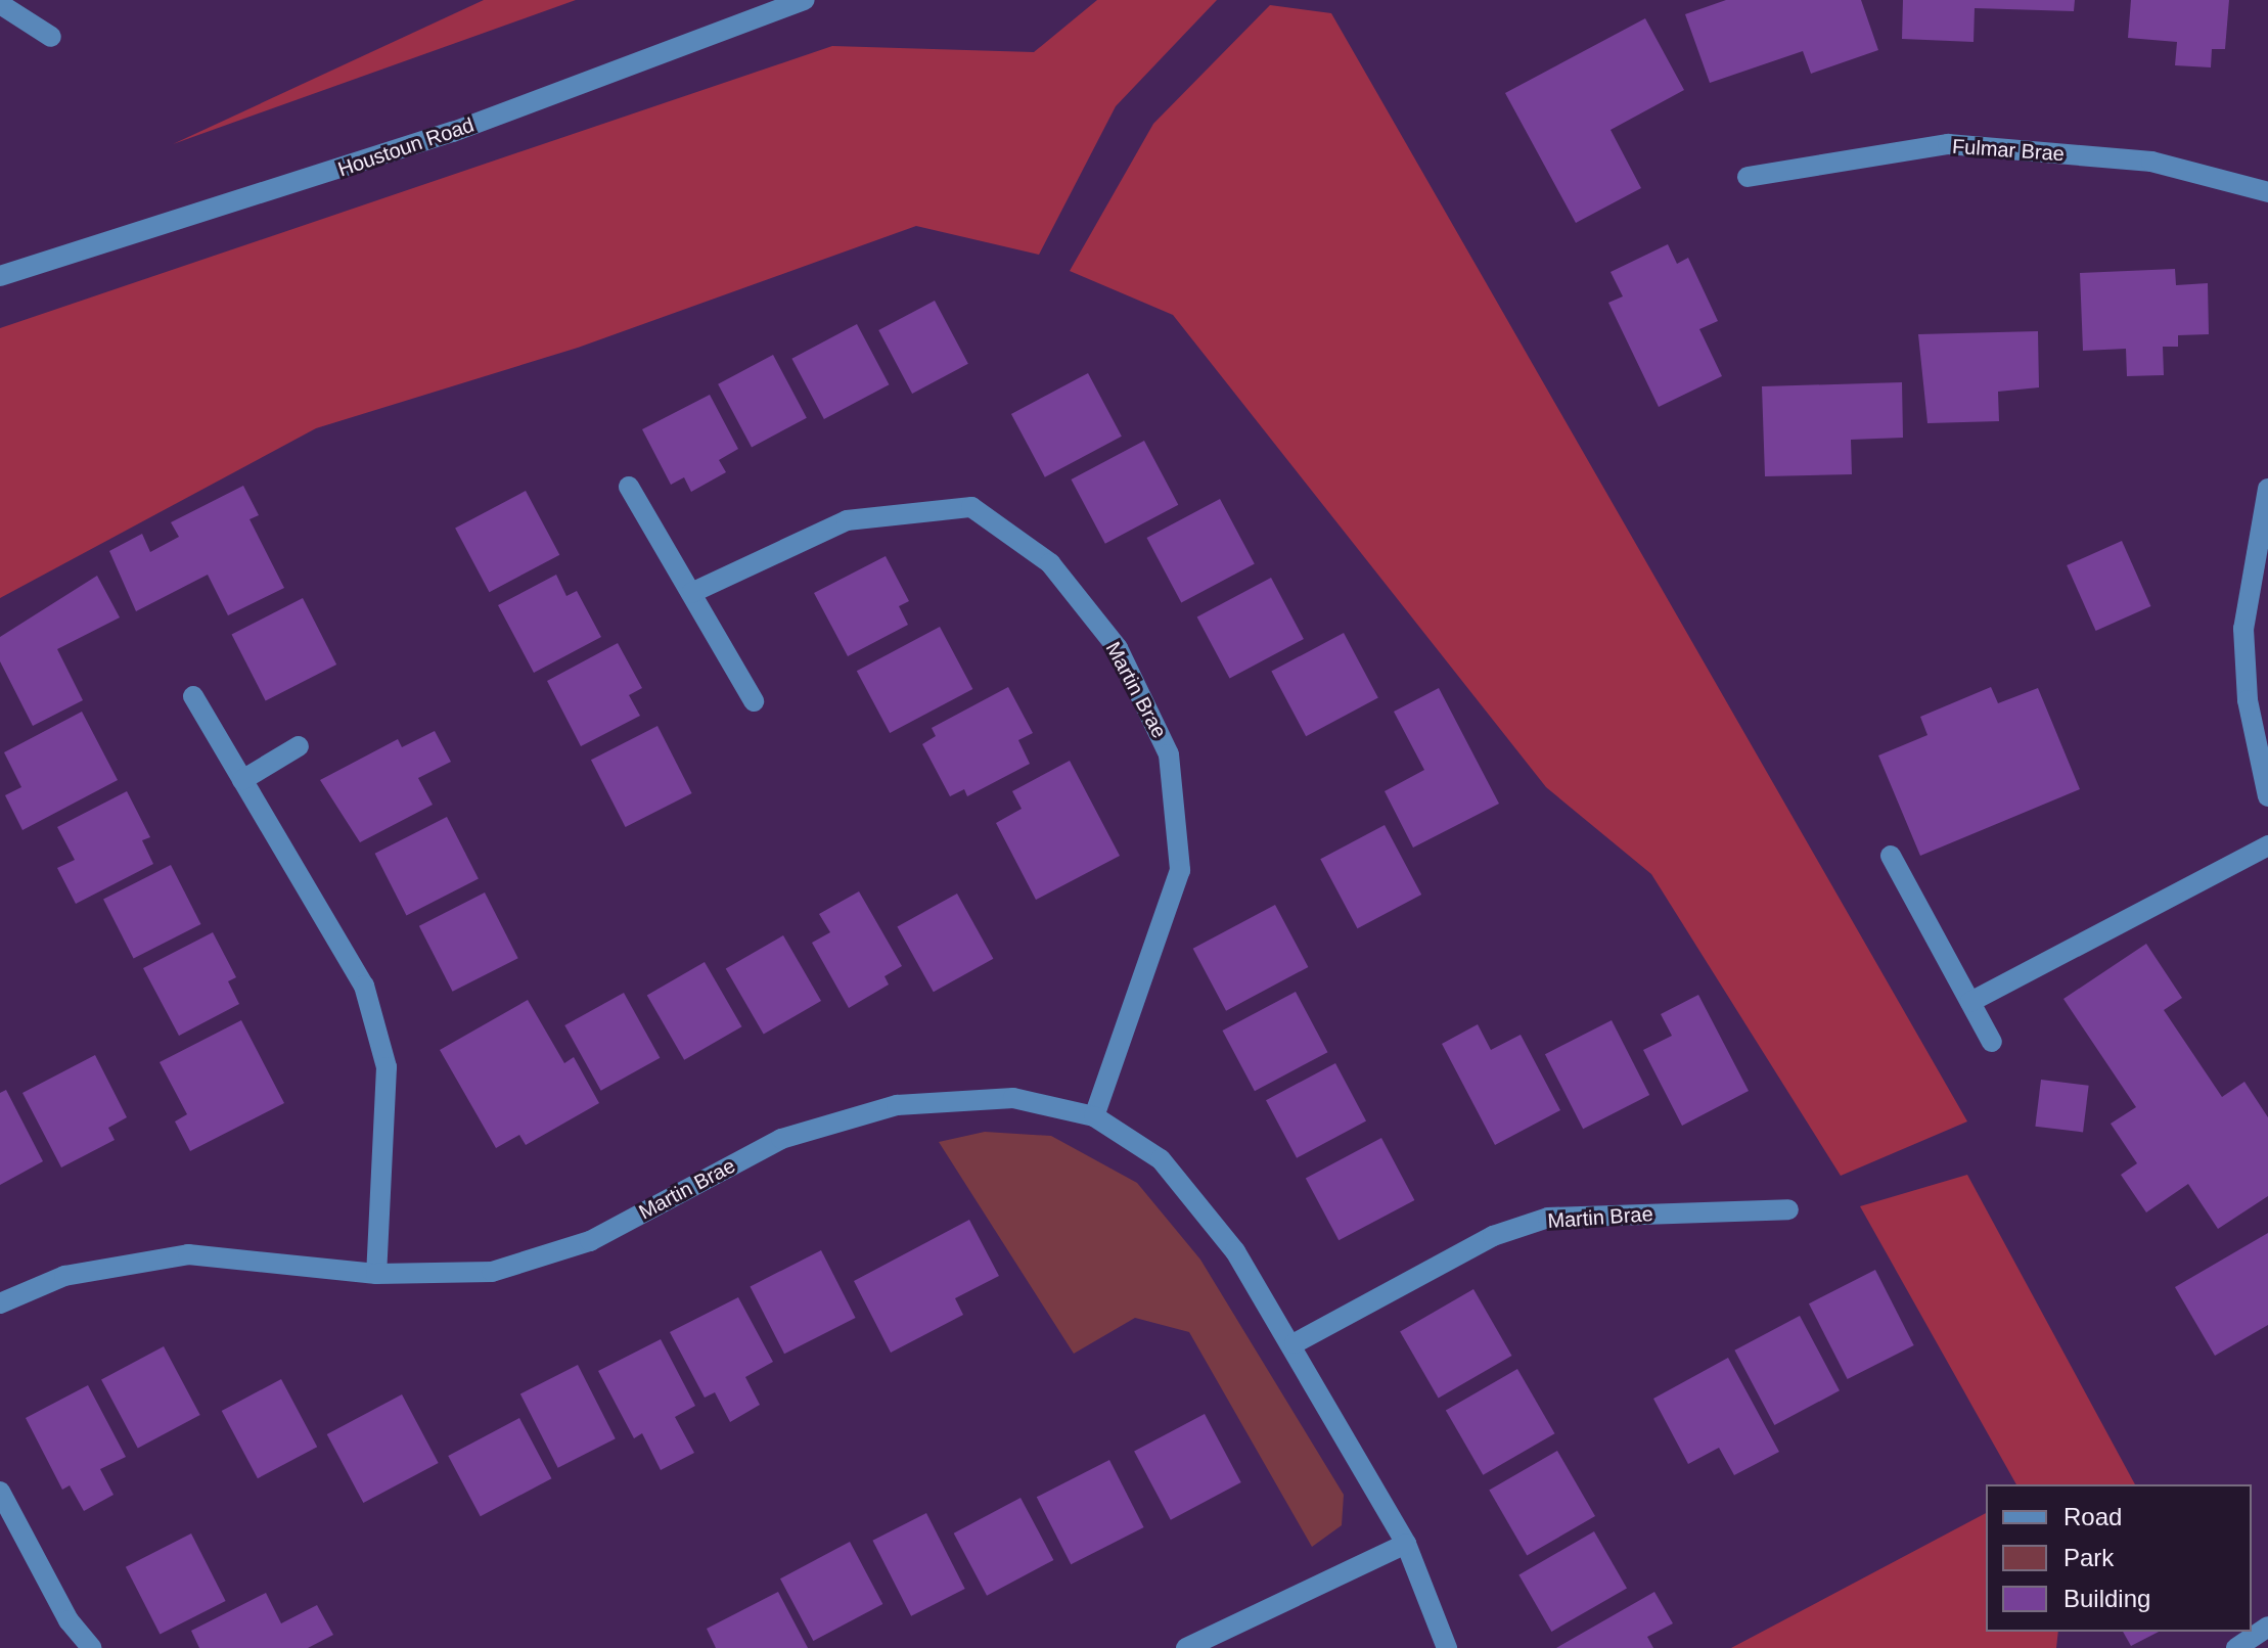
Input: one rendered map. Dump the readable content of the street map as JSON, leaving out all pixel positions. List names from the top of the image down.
{
  "streets": {
    "street": ["Houstoun Road", "Fulmar Brae", "Martin Brae"]
  },
  "legend": ["Road", "Park", "Building"]
}
